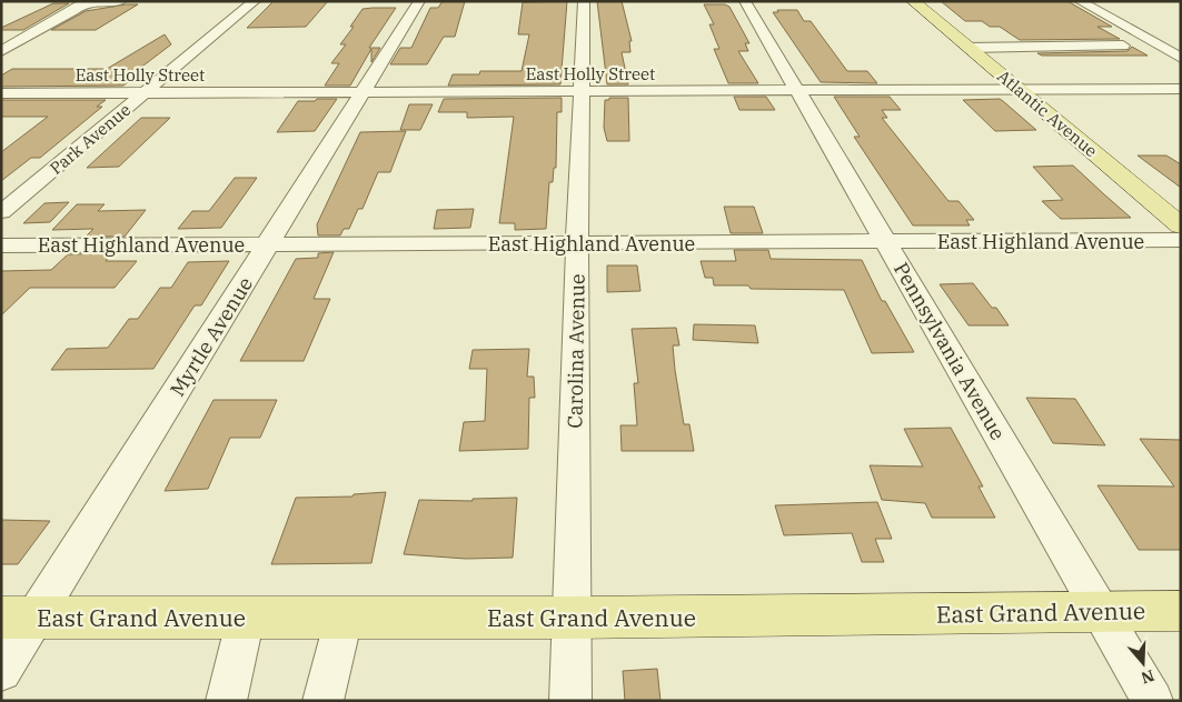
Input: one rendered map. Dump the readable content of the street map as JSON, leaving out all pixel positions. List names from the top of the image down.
{
  "streets": {
    "main road": ["Atlantic Avenue", "East Grand Avenue"],
    "street": [
      "East Holly Street",
      "Park Avenue",
      "East Highland Avenue",
      "Myrtle Avenue",
      "Carolina Avenue",
      "Pennsylvania Avenue"
    ]
  },
  "crossings": [
    ["East Holly Street", "Atlantic Avenue"],
    ["East Holly Street", "Park Avenue"],
    ["East Holly Street", "Myrtle Avenue"],
    ["East Holly Street", "Carolina Avenue"],
    ["East Holly Street", "Pennsylvania Avenue"],
    ["East Highland Avenue", "Myrtle Avenue"],
    ["East Highland Avenue", "Carolina Avenue"],
    ["East Highland Avenue", "Pennsylvania Avenue"],
    ["Myrtle Avenue", "East Grand Avenue"],
    ["Carolina Avenue", "East Grand Avenue"],
    ["Pennsylvania Avenue", "East Grand Avenue"]
  ],
  "north": "bottom"
}
